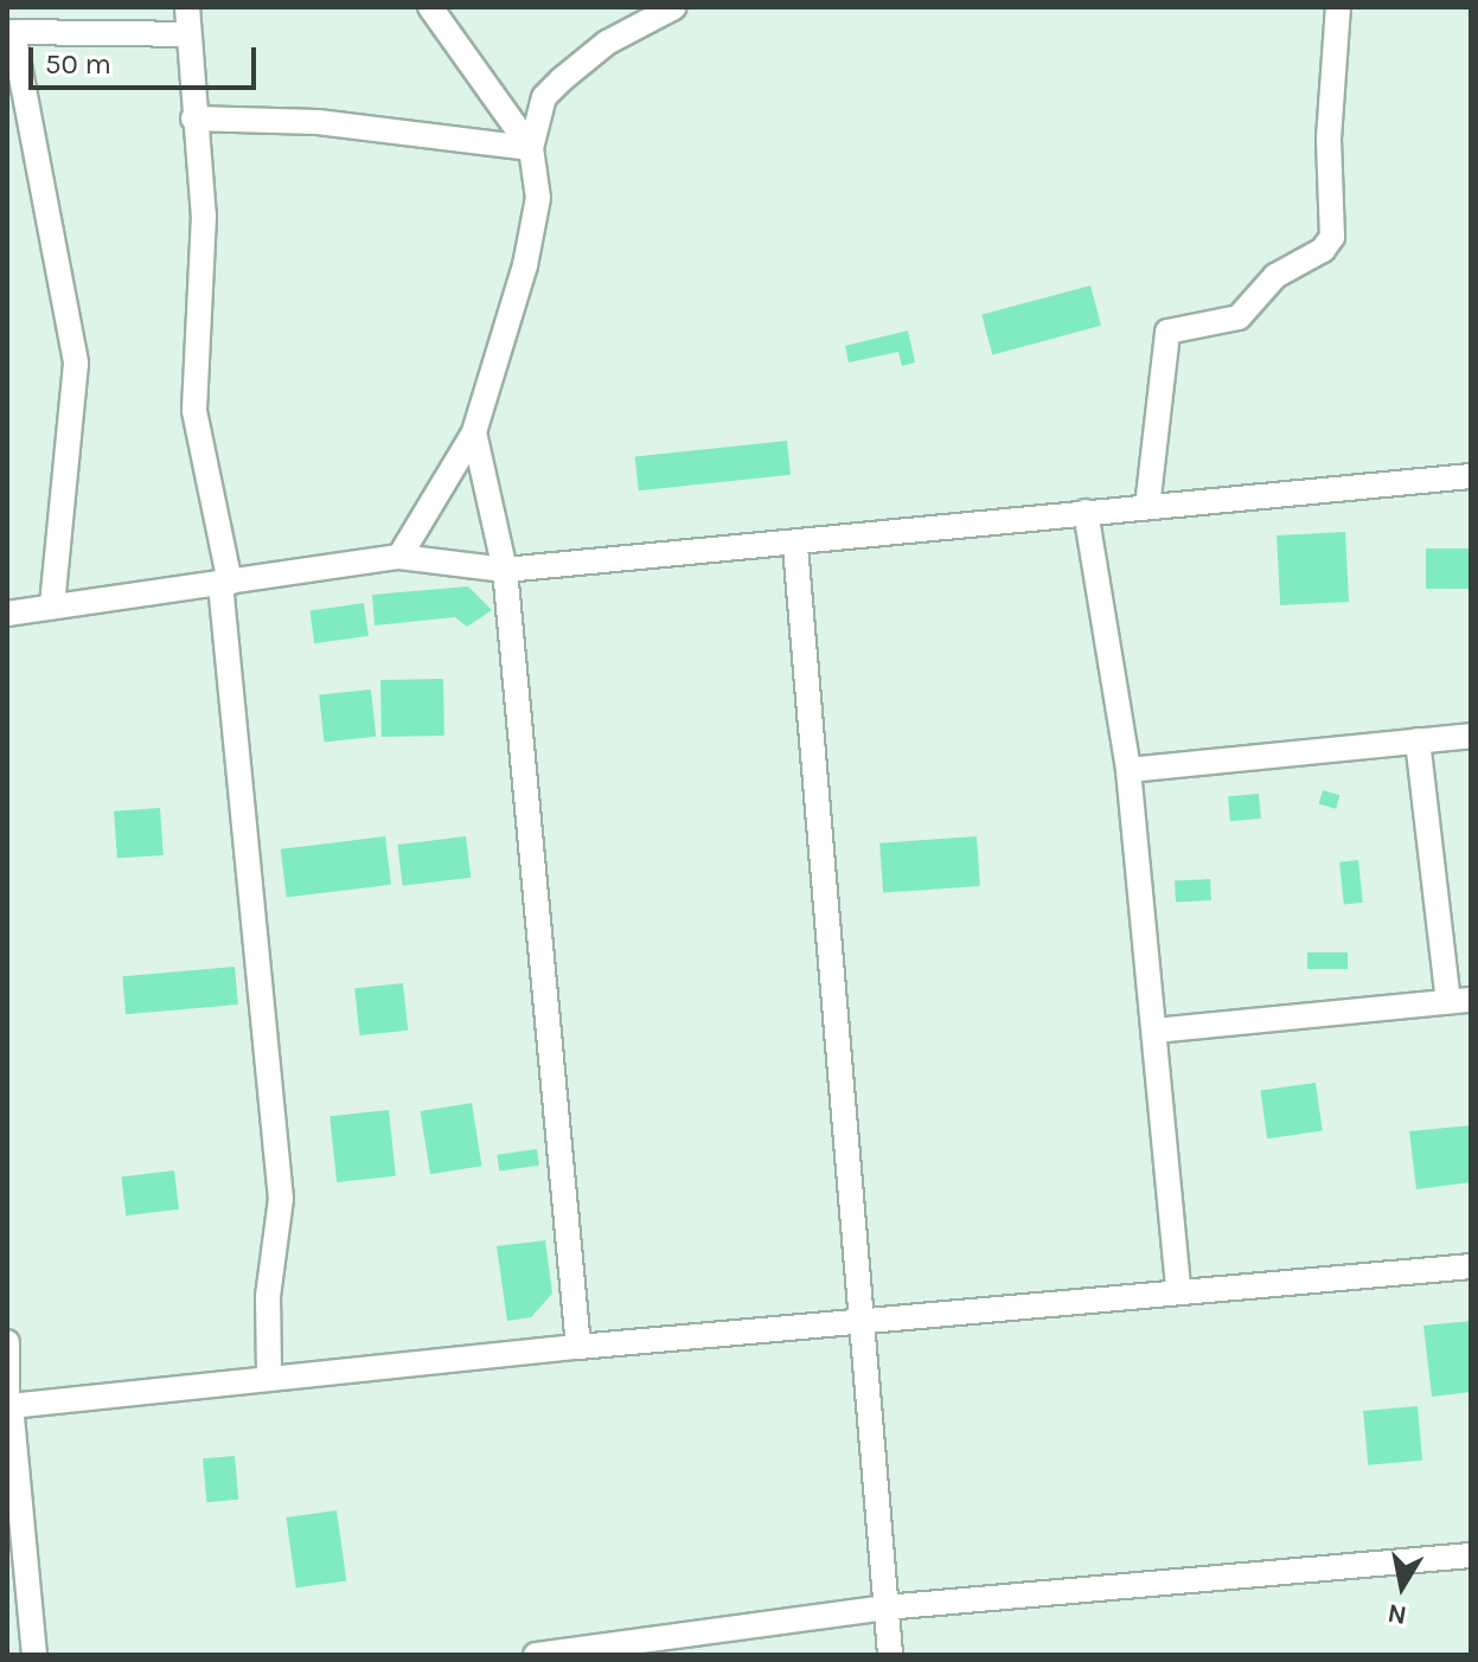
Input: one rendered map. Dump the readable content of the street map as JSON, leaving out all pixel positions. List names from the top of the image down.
{
  "scale_bar": "50 m",
  "north": "bottom"
}
